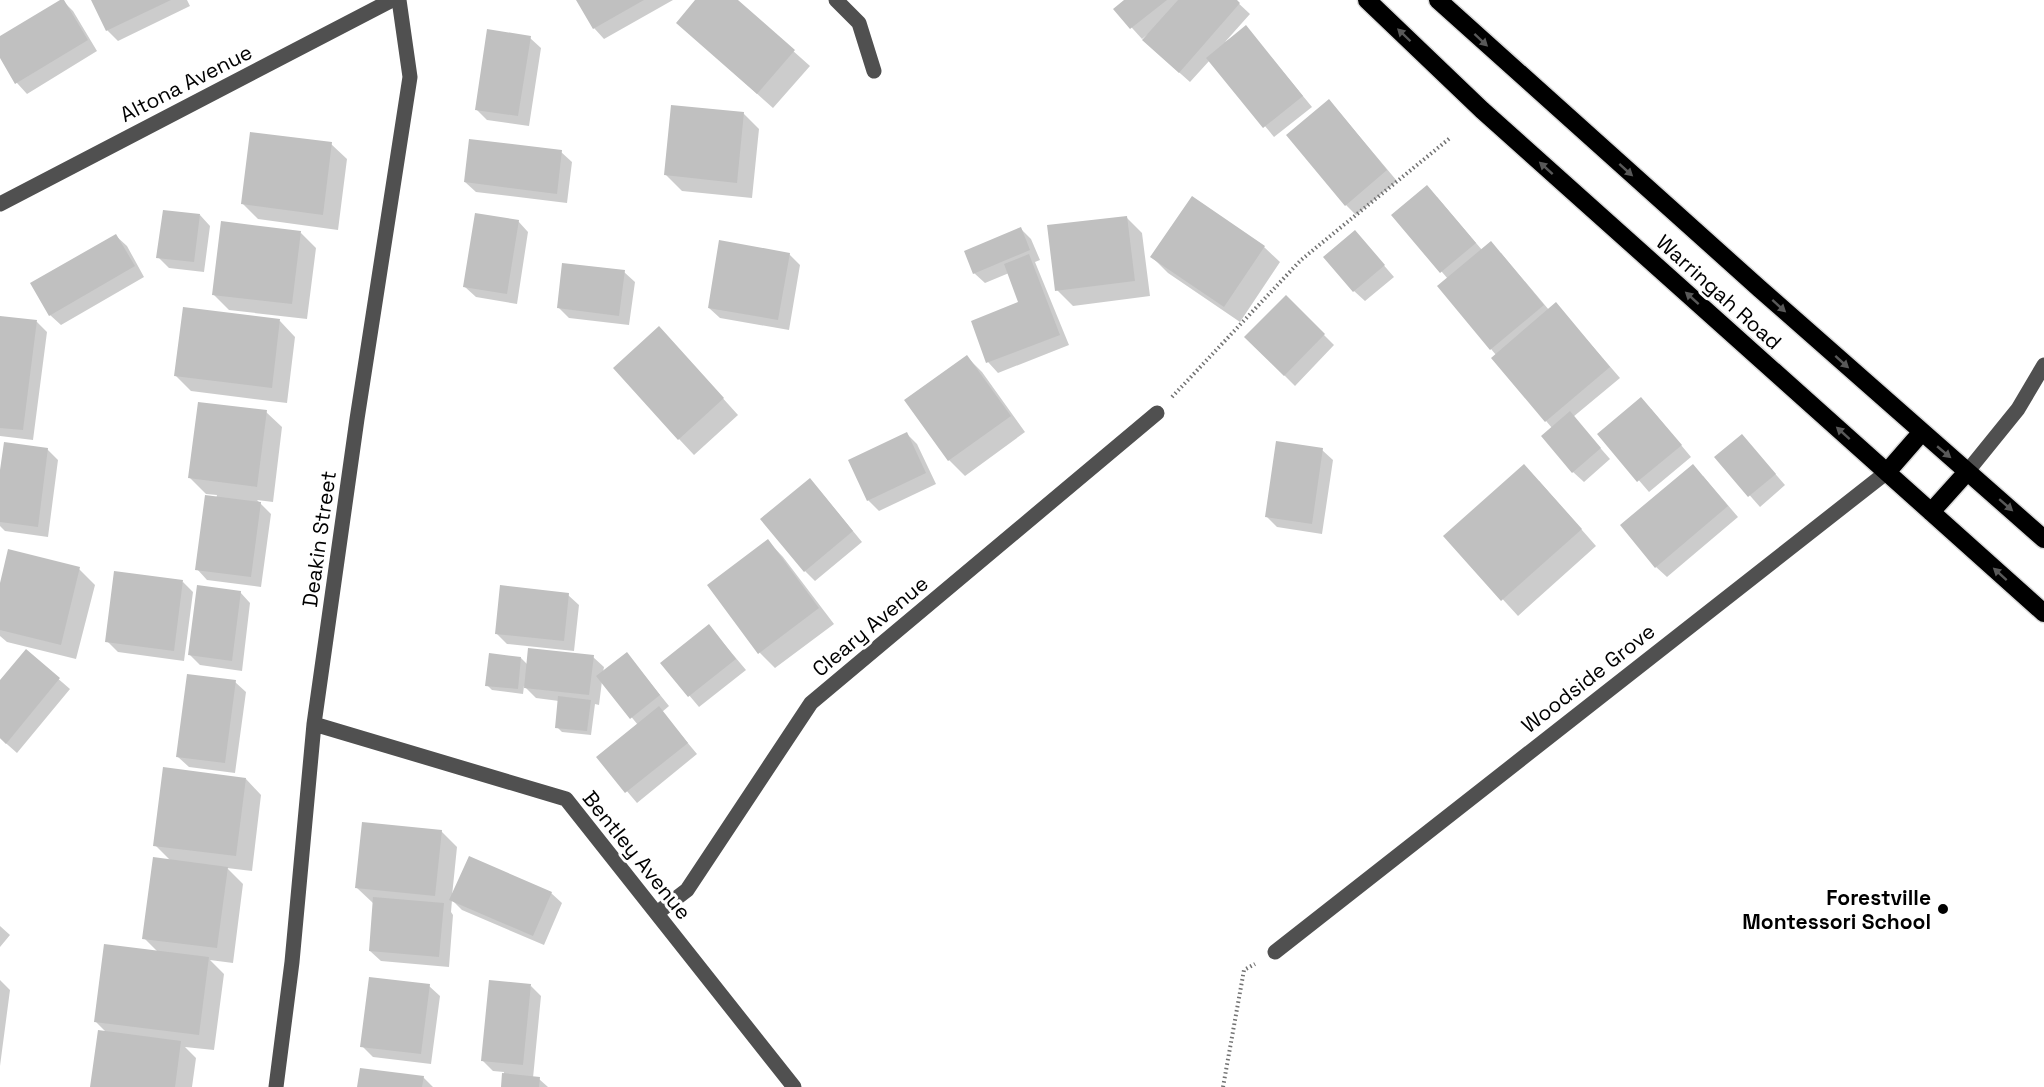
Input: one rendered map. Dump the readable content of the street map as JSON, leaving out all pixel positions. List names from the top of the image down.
{
  "streets": {
    "highway": ["Warringah Road", "Woodside Grove"],
    "street": [
      "Altona Avenue",
      "Deakin Street",
      "Cleary Avenue",
      "Bentley Avenue"
    ]
  },
  "crossings": [
    ["Warringah Road", "Woodside Grove"],
    ["Deakin Street", "Bentley Avenue"],
    ["Cleary Avenue", "Bentley Avenue"]
  ],
  "places": ["Forestville Montessori School"]
}
